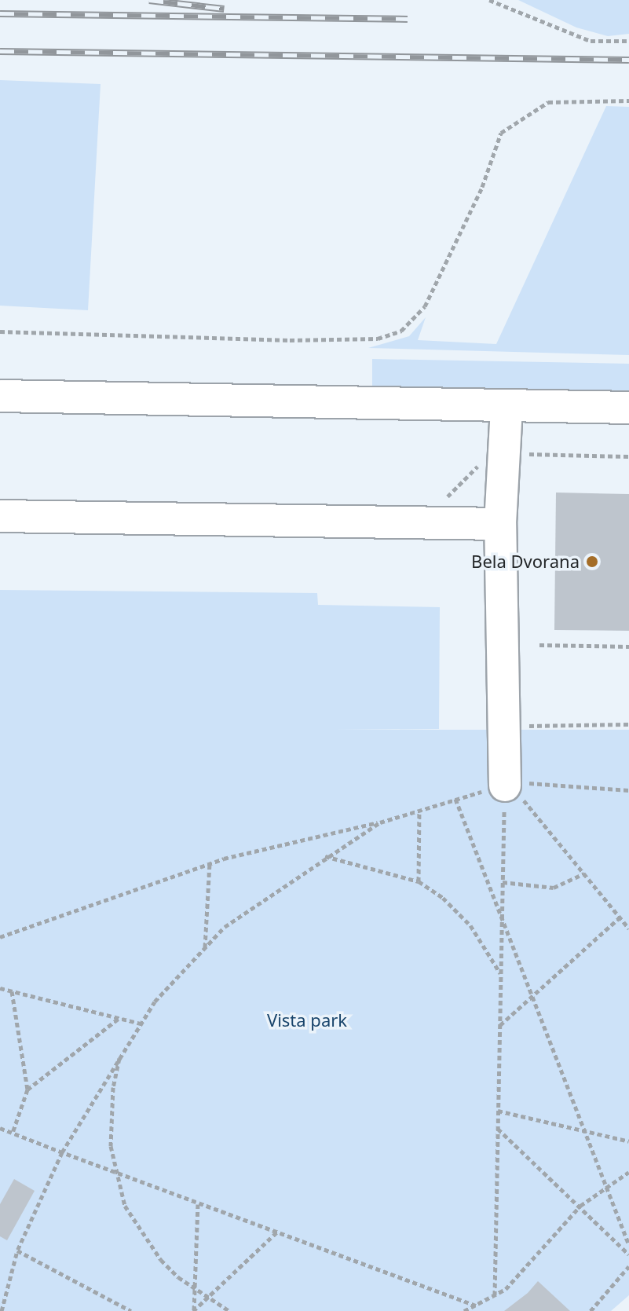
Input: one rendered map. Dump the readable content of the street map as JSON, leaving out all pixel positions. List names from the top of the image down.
{
  "parks": ["Vista park"],
  "places": ["Bela Dvorana"]
}
